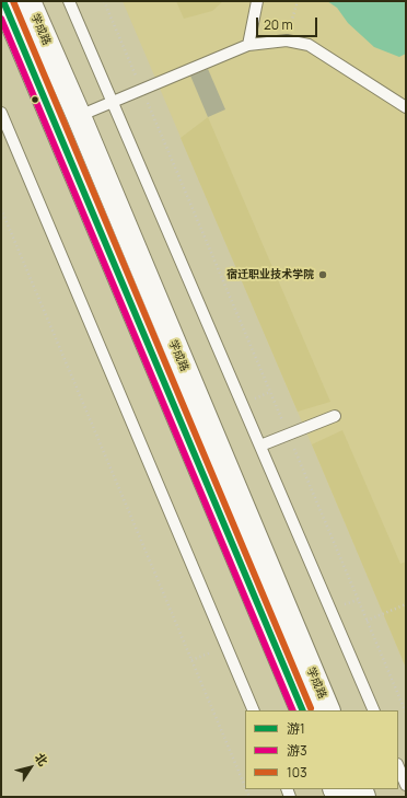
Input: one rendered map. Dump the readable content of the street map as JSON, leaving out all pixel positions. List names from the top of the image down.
{
  "streets": {
    "main road": ["学成路"]
  },
  "places": ["宿迁职业技术学院"],
  "lines": ["transit line 游1", "transit line 103", "transit line 游3"],
  "legend": ["游1", "游3", "103"],
  "scale_bar": "20 m",
  "north": "top right"
}
